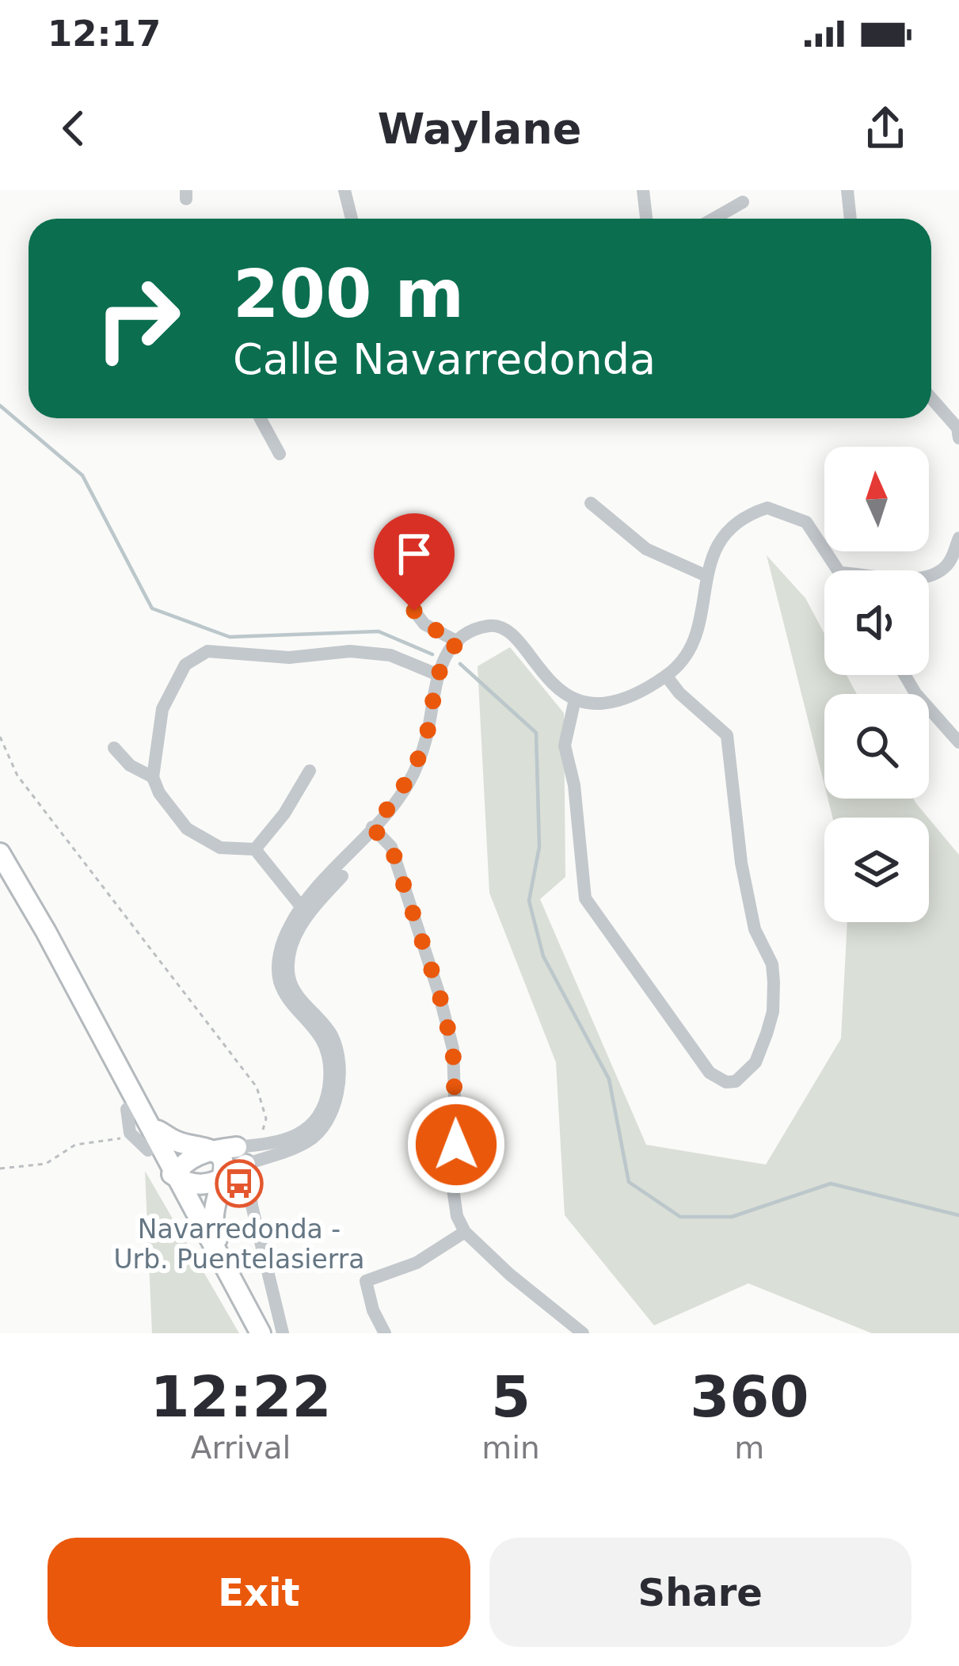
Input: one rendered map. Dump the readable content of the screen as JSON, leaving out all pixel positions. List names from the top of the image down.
{
  "places": {
    "bus stop": ["Navarredonda - Urb. Puentelasierra"]
  },
  "north": "top",
  "page": {
    "status": "12:17",
    "header": "Waylane",
    "turn": ["200 m", "Calle Navarredonda"],
    "eta": [
      "12:22",
      "Arrival",
      "5",
      "min",
      "360",
      "m"
    ],
    "buttons": ["Exit", "Share"]
  }
}
